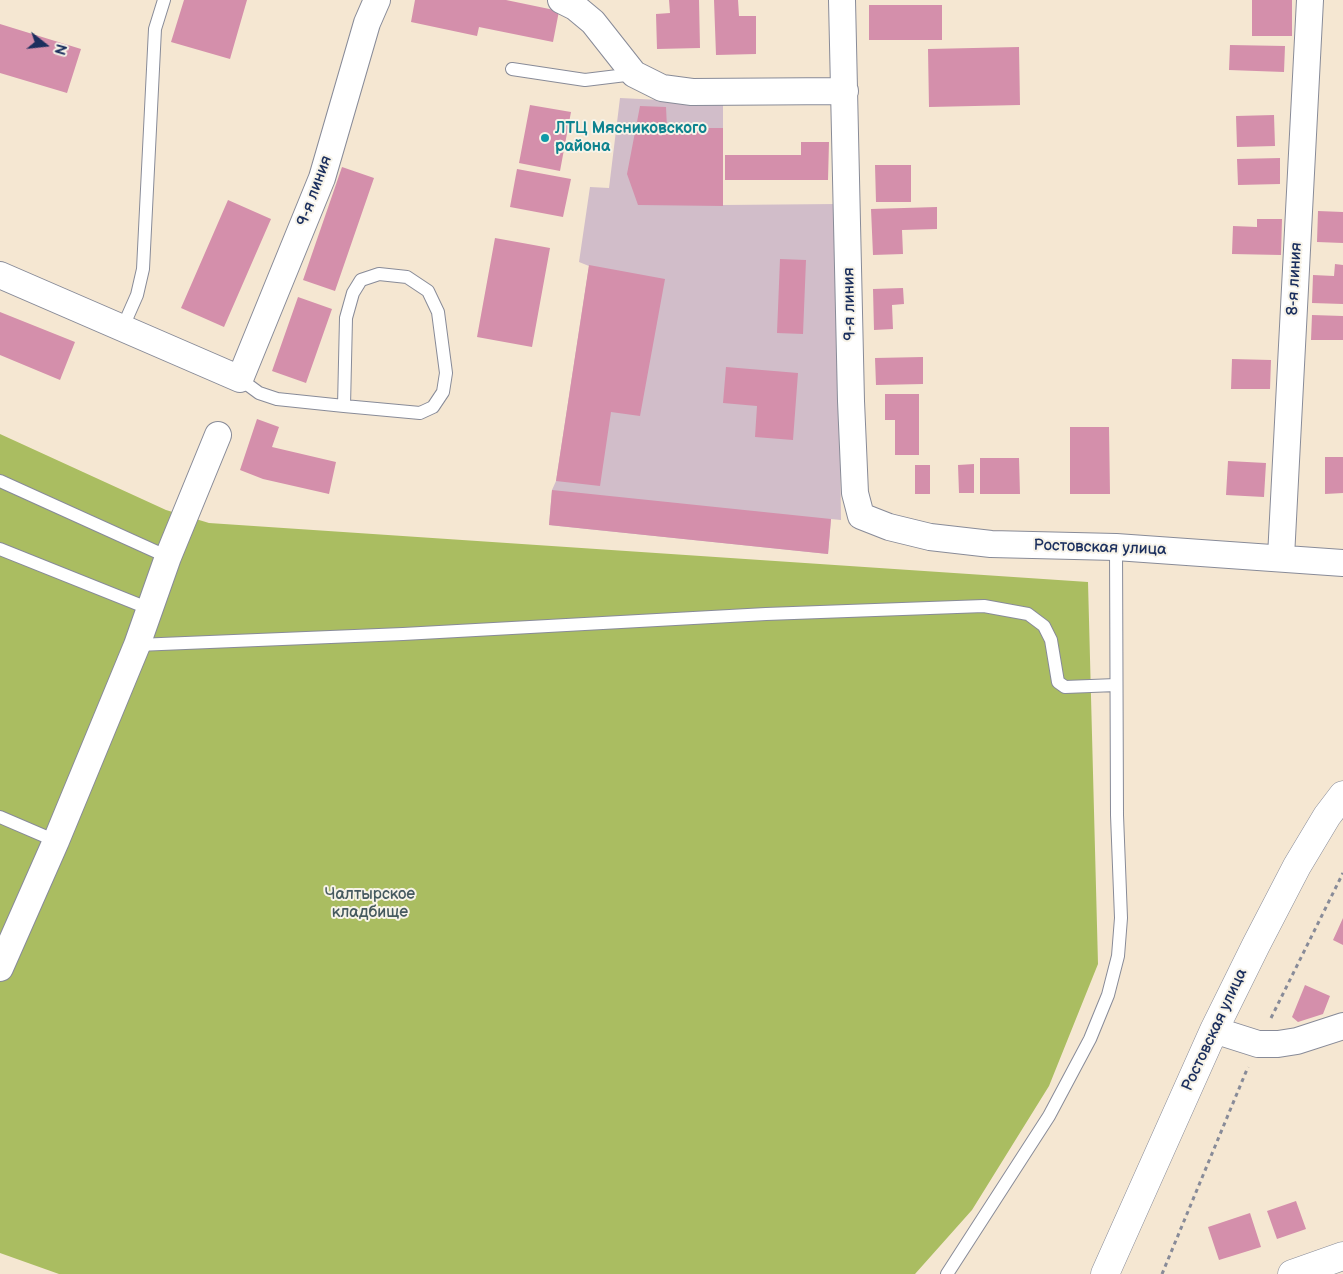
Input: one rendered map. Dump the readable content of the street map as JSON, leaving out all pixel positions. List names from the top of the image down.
{
  "streets": {
    "main road": ["Ростовская улица"],
    "street": ["9-я линия", "8-я линия"]
  },
  "crossings": [
    ["9-я линия", "Ростовская улица"],
    ["8-я линия", "Ростовская улица"]
  ],
  "parks": ["Чалтырское кладбище"],
  "places": ["ЛТЦ Мясниковского района"],
  "north": "right"
}
